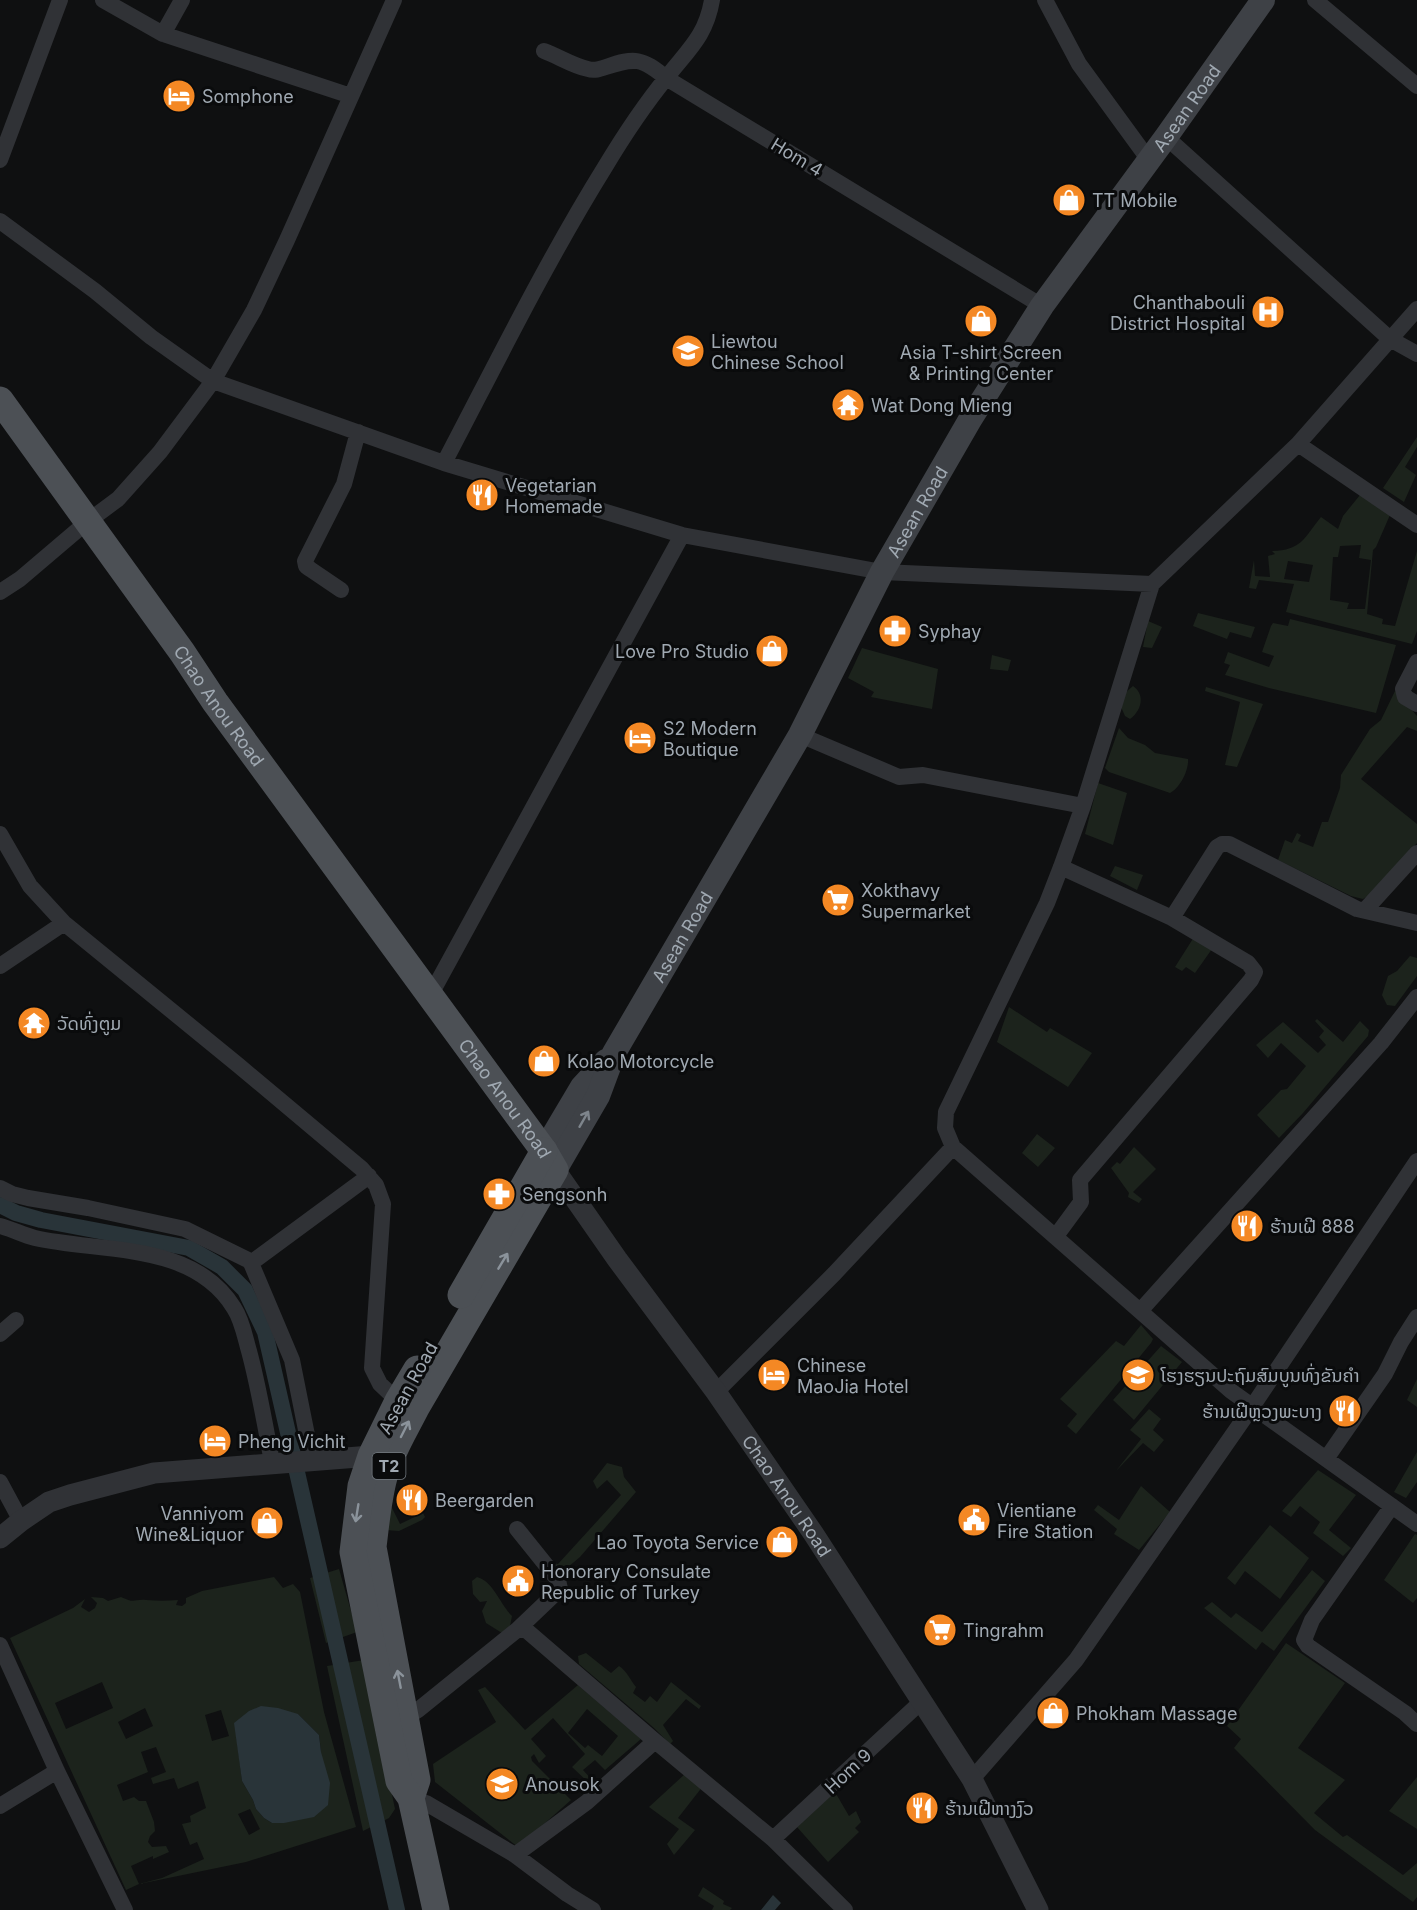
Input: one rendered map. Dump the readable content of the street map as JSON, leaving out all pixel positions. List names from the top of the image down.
{
  "streets": {
    "main road": ["Asean Road", "Chao Anou Road", "T2"],
    "street": ["Hom 4", "Hom 9"]
  },
  "crossings": [
    ["Asean Road", "Hom 4"],
    ["Asean Road", "Chao Anou Road"],
    ["Chao Anou Road", "Hom 9"]
  ],
  "places": {
    "hotel": [
      "Somphone",
      "S2 Modern Boutique",
      "Chinese MaoJia Hotel",
      "Pheng Vichit"
    ],
    "shop": [
      "TT Mobile",
      "Asia T-shirt Screen & Printing Center",
      "Love Pro Studio",
      "Kolao Motorcycle",
      "Vanniyom Wine&Liquor",
      "Lao Toyota Service",
      "Phokham Massage"
    ],
    "hospital": ["Chanthabouli District Hospital"],
    "school or university": ["Liewtou Chinese School", "ໂຮງຮຽນປະຖົມສົມບູນທົ່ງຂັນຄຳ", "Anousok"],
    "temple": ["Wat Dong Mieng", "ວັດທົ່ງຕູມ"],
    "restaurant": [
      "Vegetarian Homemade",
      "ຮ້ານເຝີ 888",
      "ຮ້ານເຝີຫຼວງພະບາງ",
      "Beergarden",
      "ຮ້ານເຝີຫາງງົວ"
    ],
    "pharmacy": ["Syphay", "Sengsonh"],
    "supermarket": ["Xokthavy Supermarket", "Tingrahm"],
    "public building": ["Vientiane Fire Station", "Honorary Consulate Republic of Turkey"]
  }
}
